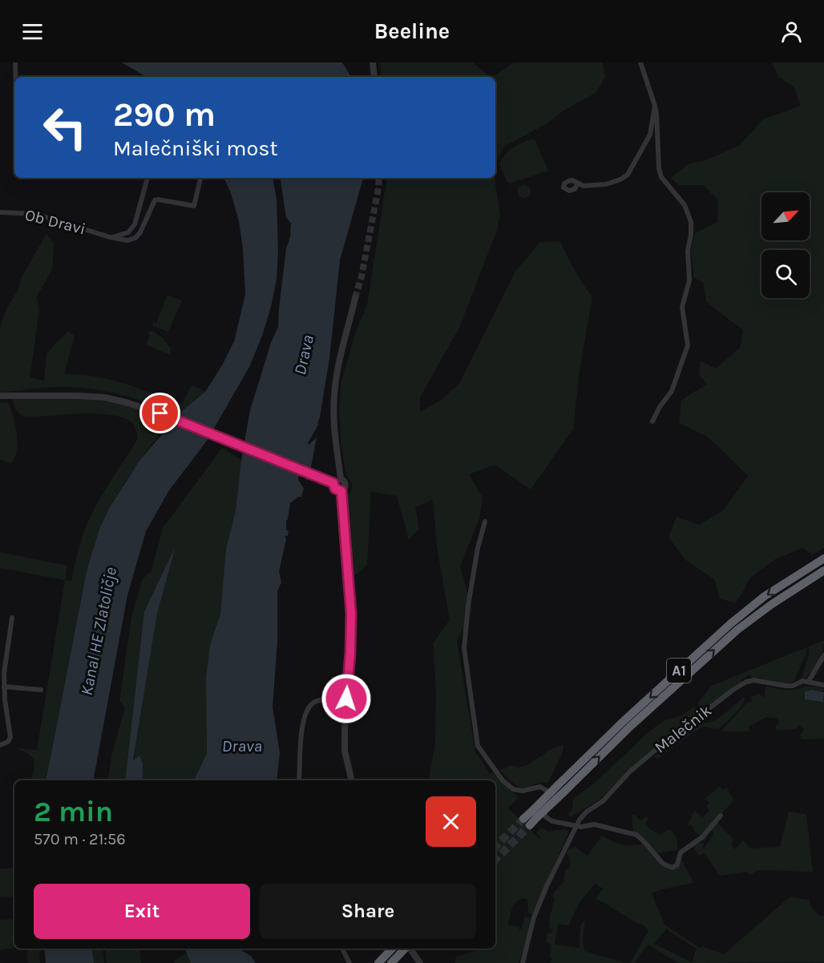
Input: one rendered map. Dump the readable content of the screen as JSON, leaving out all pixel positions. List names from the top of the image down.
{
  "streets": {
    "highway": ["A1"],
    "street": ["Ob Dravi", "Malečnik"]
  },
  "water": ["Drava", "Kanal HE Zlatoličje"],
  "north": "top right",
  "page": {
    "header": "Beeline",
    "turn": ["290 m", "Malečniški most"],
    "heading": ["2 min", "570 m · 21:56"],
    "buttons": ["Exit", "Share"]
  }
}
